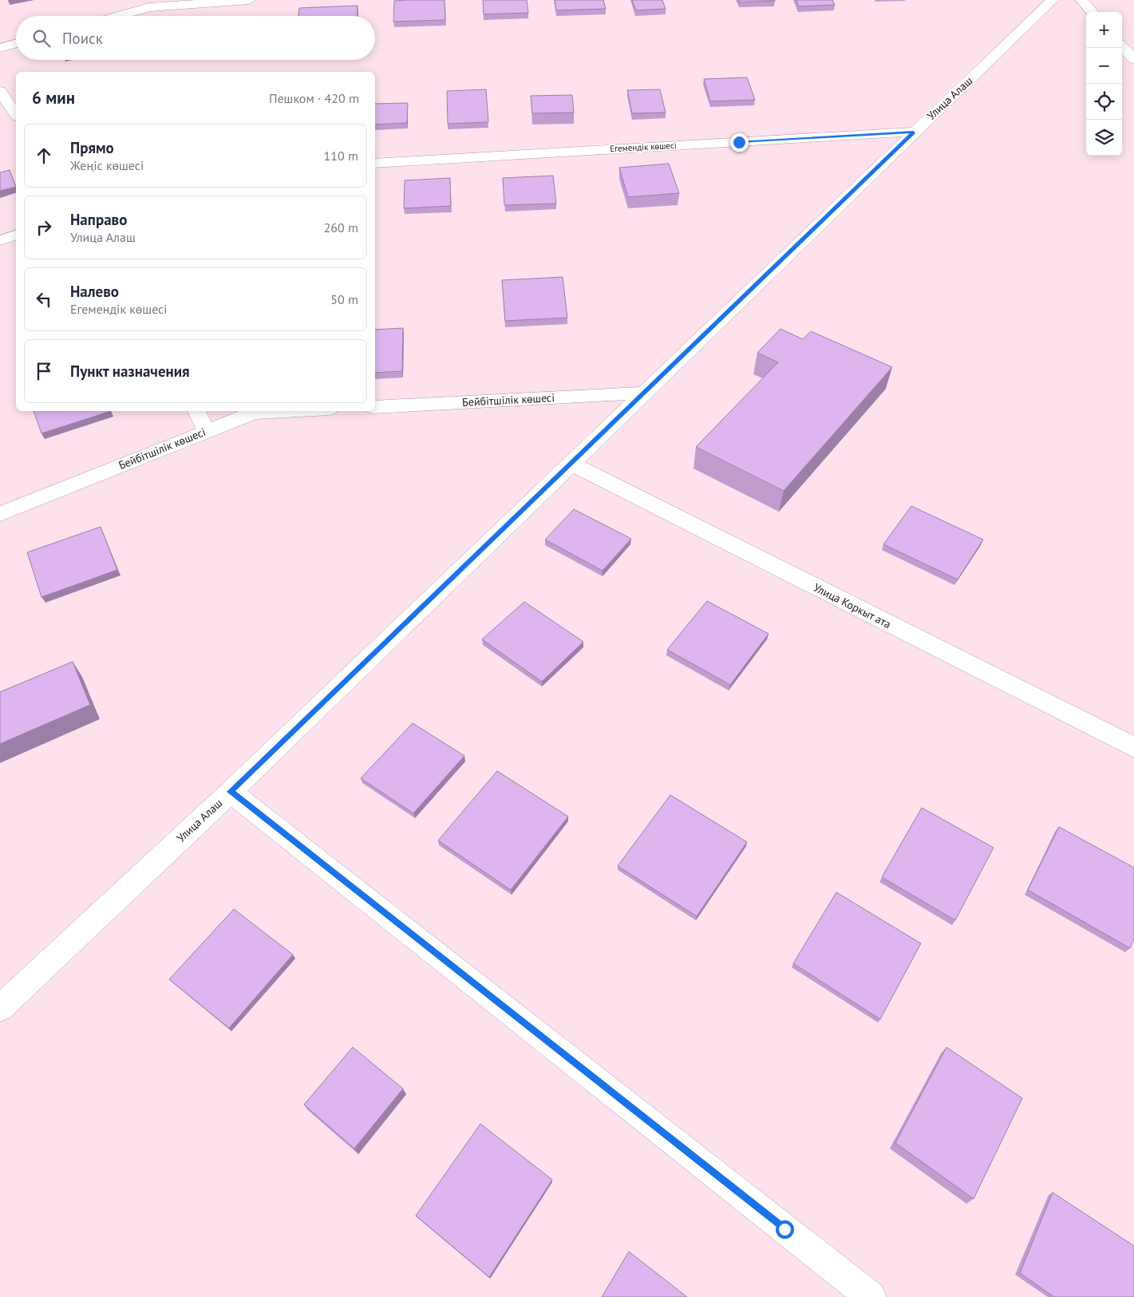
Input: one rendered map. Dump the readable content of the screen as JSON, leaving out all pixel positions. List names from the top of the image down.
{
  "streets": {
    "street": [
      "Улица Алаш",
      "Егемендік көшесі",
      "Бейбітшілік көшесі",
      "Улица Коркыт ата"
    ]
  },
  "crossings": [
    ["Улица Алаш", "Егемендік көшесі"],
    ["Улица Алаш", "Бейбітшілік көшесі"],
    ["Улица Алаш", "Улица Коркыт ата"]
  ],
  "page": {
    "map_buttons": ["+", "−"],
    "search": "Поиск",
    "heading": ["6 мин", "Пешком · 420 m"],
    "list": [
      ["Прямо", "Жеңіс көшесі", "110 m"],
      ["Направо", "Улица Алаш", "260 m"],
      ["Налево", "Егемендік көшесі", "50 m"],
      "Пункт назначения"
    ]
  }
}
